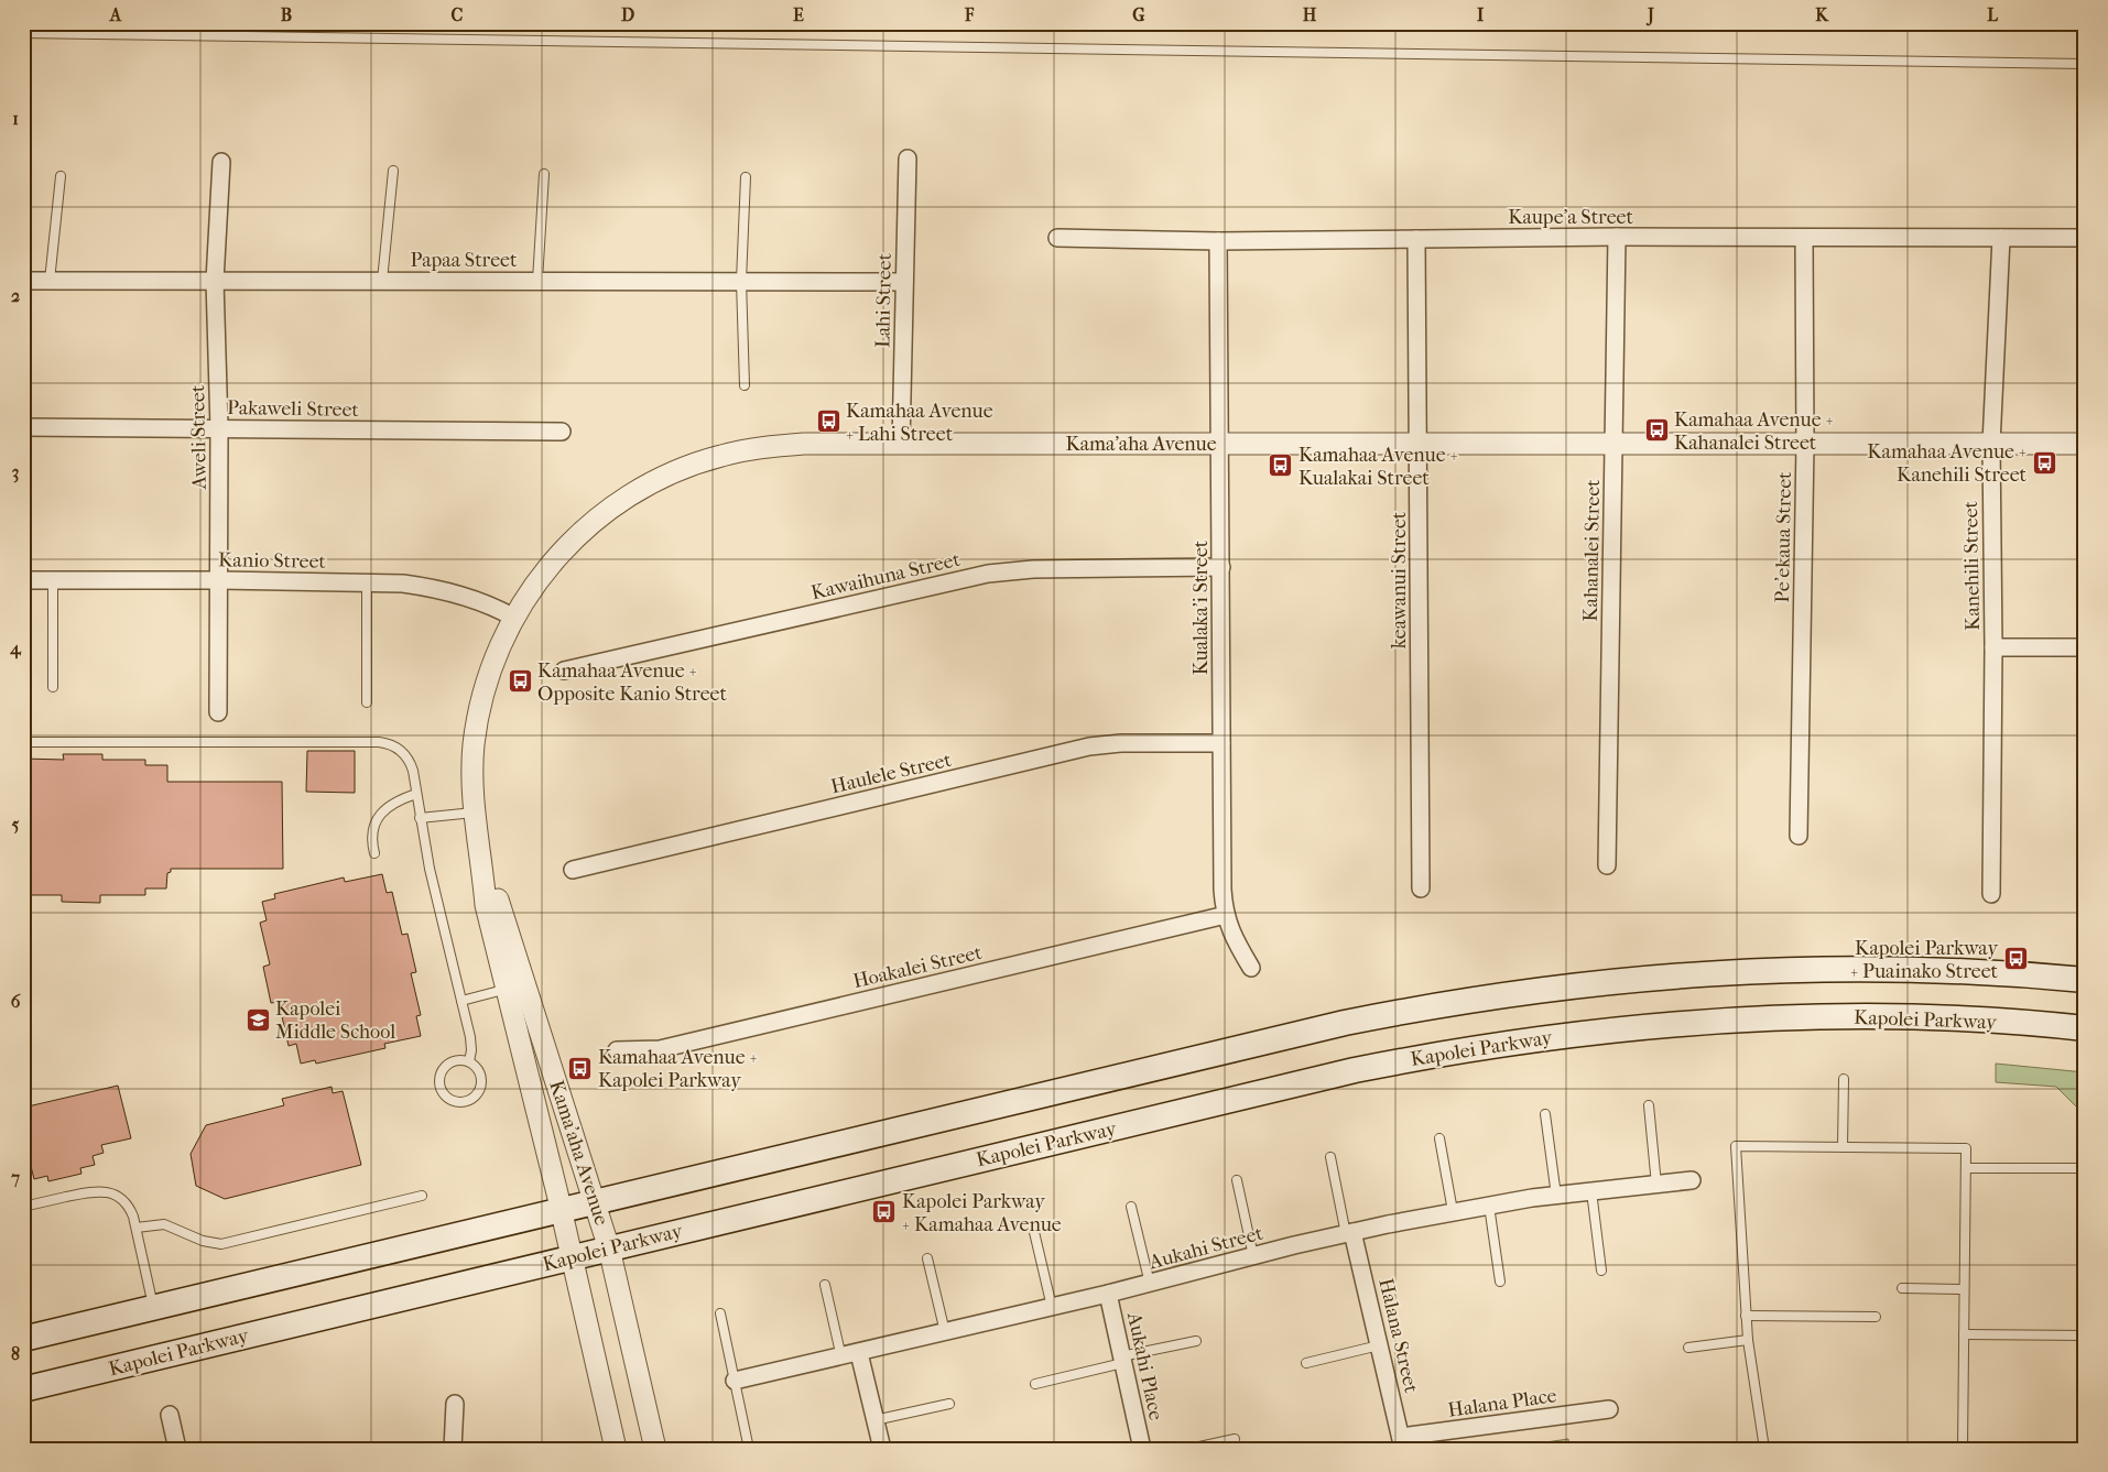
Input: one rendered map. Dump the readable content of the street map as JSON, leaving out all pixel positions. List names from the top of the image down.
{
  "streets": {
    "main road": ["Kapolei Parkway"],
    "street": [
      "Kaupe'a Street",
      "Papaa Street",
      "Lahi Street",
      "Pakaweli Street",
      "Aweli Street",
      "Kama'aha Avenue",
      "Pe'ekaua Street",
      "Kahanalei Street",
      "Kanio Street",
      "Kanehili Street",
      "Kawaihuna Street",
      "keawanui Street",
      "Kualaka'i Street",
      "Haulele Street",
      "Hoakalei Street",
      "Aukahi Street",
      "Halana Street",
      "Aukahi Place",
      "Halana Place"
    ]
  },
  "crossings": [
    ["Kaupe'a Street", "Pe'ekaua Street"],
    ["Kaupe'a Street", "Kahanalei Street"],
    ["Kaupe'a Street", "Kanehili Street"],
    ["Kaupe'a Street", "keawanui Street"],
    ["Kaupe'a Street", "Kualaka'i Street"],
    ["Papaa Street", "Lahi Street"],
    ["Papaa Street", "Aweli Street"],
    ["Lahi Street", "Kama'aha Avenue"],
    ["Pakaweli Street", "Aweli Street"],
    ["Aweli Street", "Kanio Street"],
    ["Kama'aha Avenue", "Pe'ekaua Street"],
    ["Kama'aha Avenue", "Kahanalei Street"],
    ["Kama'aha Avenue", "Kanio Street"],
    ["Kama'aha Avenue", "Kanehili Street"],
    ["Kama'aha Avenue", "keawanui Street"],
    ["Kama'aha Avenue", "Kualaka'i Street"],
    ["Kama'aha Avenue", "Kapolei Parkway"],
    ["Kawaihuna Street", "Kualaka'i Street"],
    ["Kualaka'i Street", "Haulele Street"],
    ["Kualaka'i Street", "Hoakalei Street"],
    ["Aukahi Street", "Halana Street"],
    ["Aukahi Street", "Aukahi Place"],
    ["Halana Street", "Halana Place"]
  ],
  "places": {
    "bus stop": [
      "Kamahaa Avenue + Lahi Street",
      "Kamahaa Avenue + Kahanalei Street",
      "Kamahaa Avenue + Kanehili Street",
      "Kamahaa Avenue + Kualakai Street",
      "Kamahaa Avenue + Opposite Kanio Street",
      "Kapolei Parkway + Puainako Street",
      "Kamahaa Avenue + Kapolei Parkway",
      "Kapolei Parkway + Kamahaa Avenue"
    ],
    "school or university": ["Kapolei Middle School"]
  },
  "grid": {
    "columns": [
      "A",
      "B",
      "C",
      "D",
      "E",
      "F",
      "G",
      "H",
      "I",
      "J",
      "K",
      "L"
    ],
    "rows": [
      "1",
      "2",
      "3",
      "4",
      "5",
      "6",
      "7",
      "8"
    ]
  }
}
